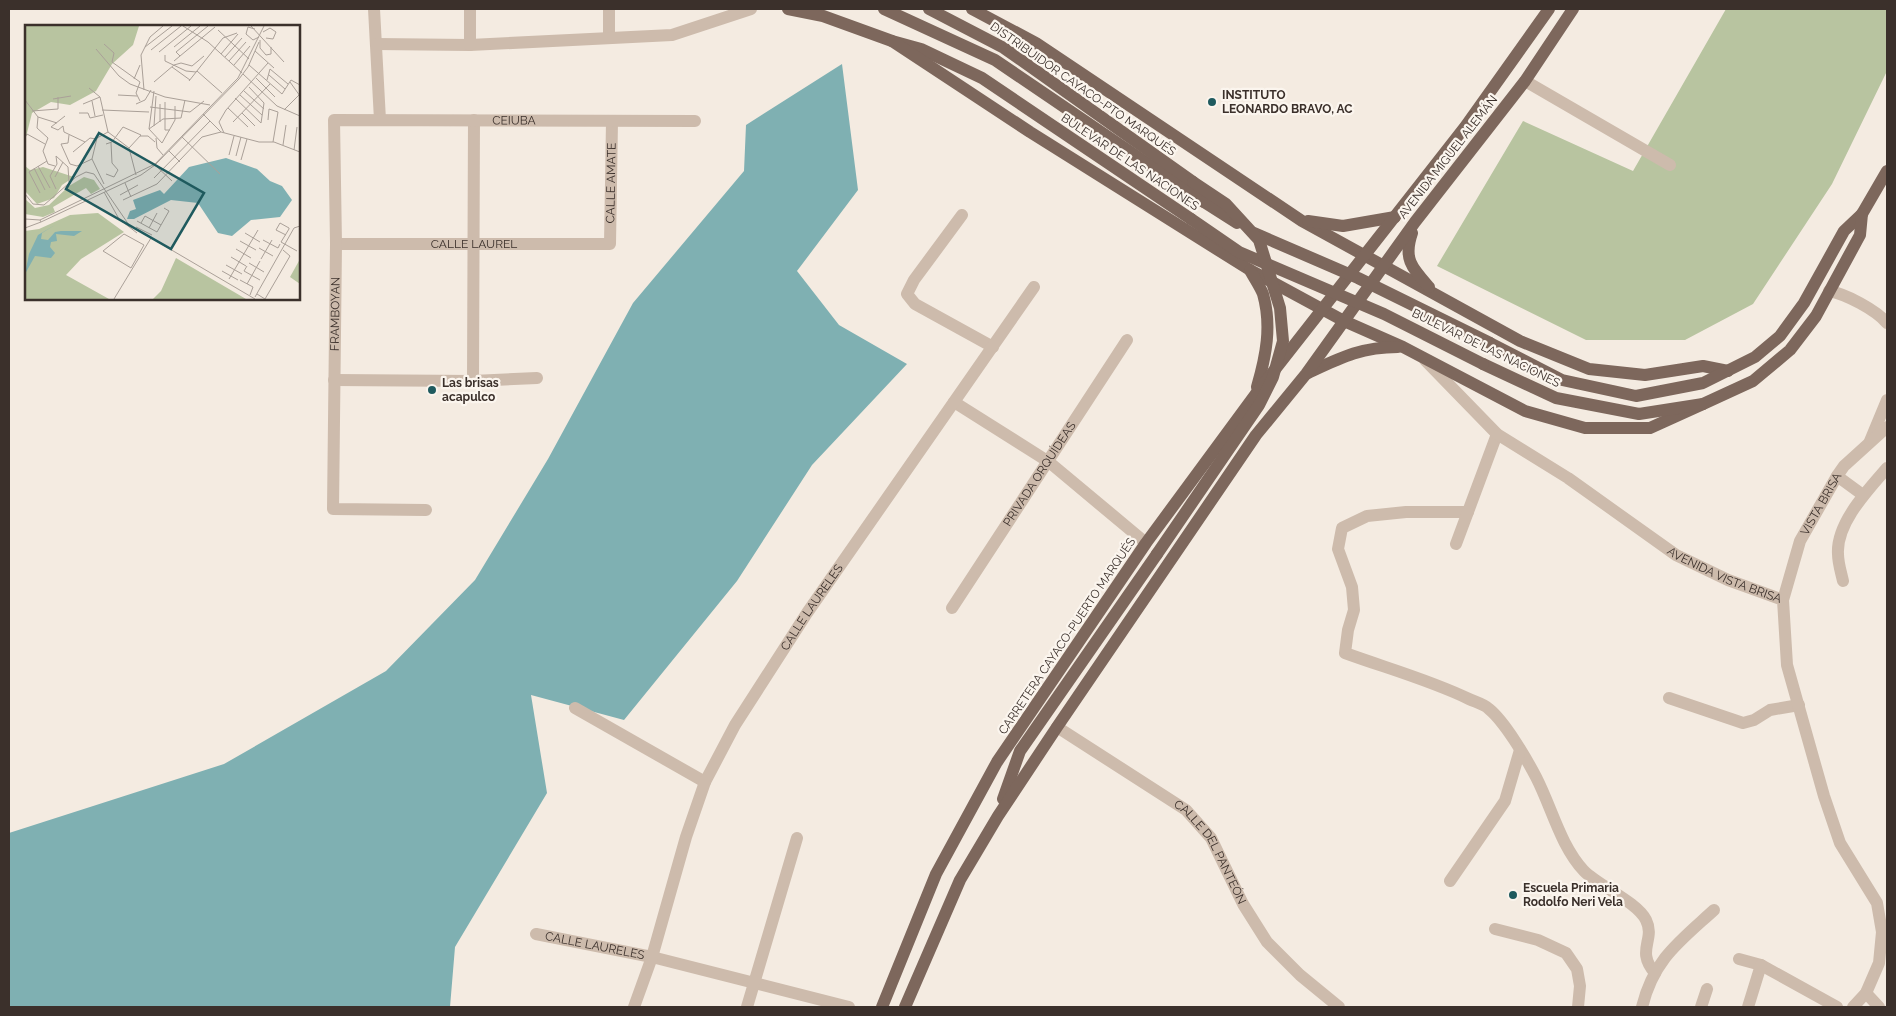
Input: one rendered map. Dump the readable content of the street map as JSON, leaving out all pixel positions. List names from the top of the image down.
{
  "streets": {
    "main road": [
      "DISTRIBUIDOR CAYACO-PTO MARQUÉS",
      "AVENIDA MIGUEL ALEMÁN",
      "BULEVAR DE LAS NACIONES",
      "CARRETERA CAYACO-PUERTO MARQUÉS"
    ],
    "street": [
      "CEIUBA",
      "CALLE AMATE",
      "CALLE LAUREL",
      "FRAMBOYAN",
      "PRIVADA ORQUÍDEAS",
      "VISTA BRISA",
      "AVENIDA VISTA BRISA",
      "CALLE LAURELES",
      "CALLE DEL PANTEÓN"
    ]
  },
  "crossings": [
    ["CEIUBA", "CALLE AMATE"],
    ["CEIUBA", "FRAMBOYAN"],
    ["AVENIDA MIGUEL ALEMÁN", "CARRETERA CAYACO-PUERTO MARQUÉS"],
    ["CALLE AMATE", "CALLE LAUREL"],
    ["CALLE LAUREL", "FRAMBOYAN"],
    ["VISTA BRISA", "AVENIDA VISTA BRISA"]
  ],
  "places": ["INSTITUTO LEONARDO BRAVO, AC", "Las brisas acapulco", "Escuela Primaria Rodolfo Neri Vela"]
}
